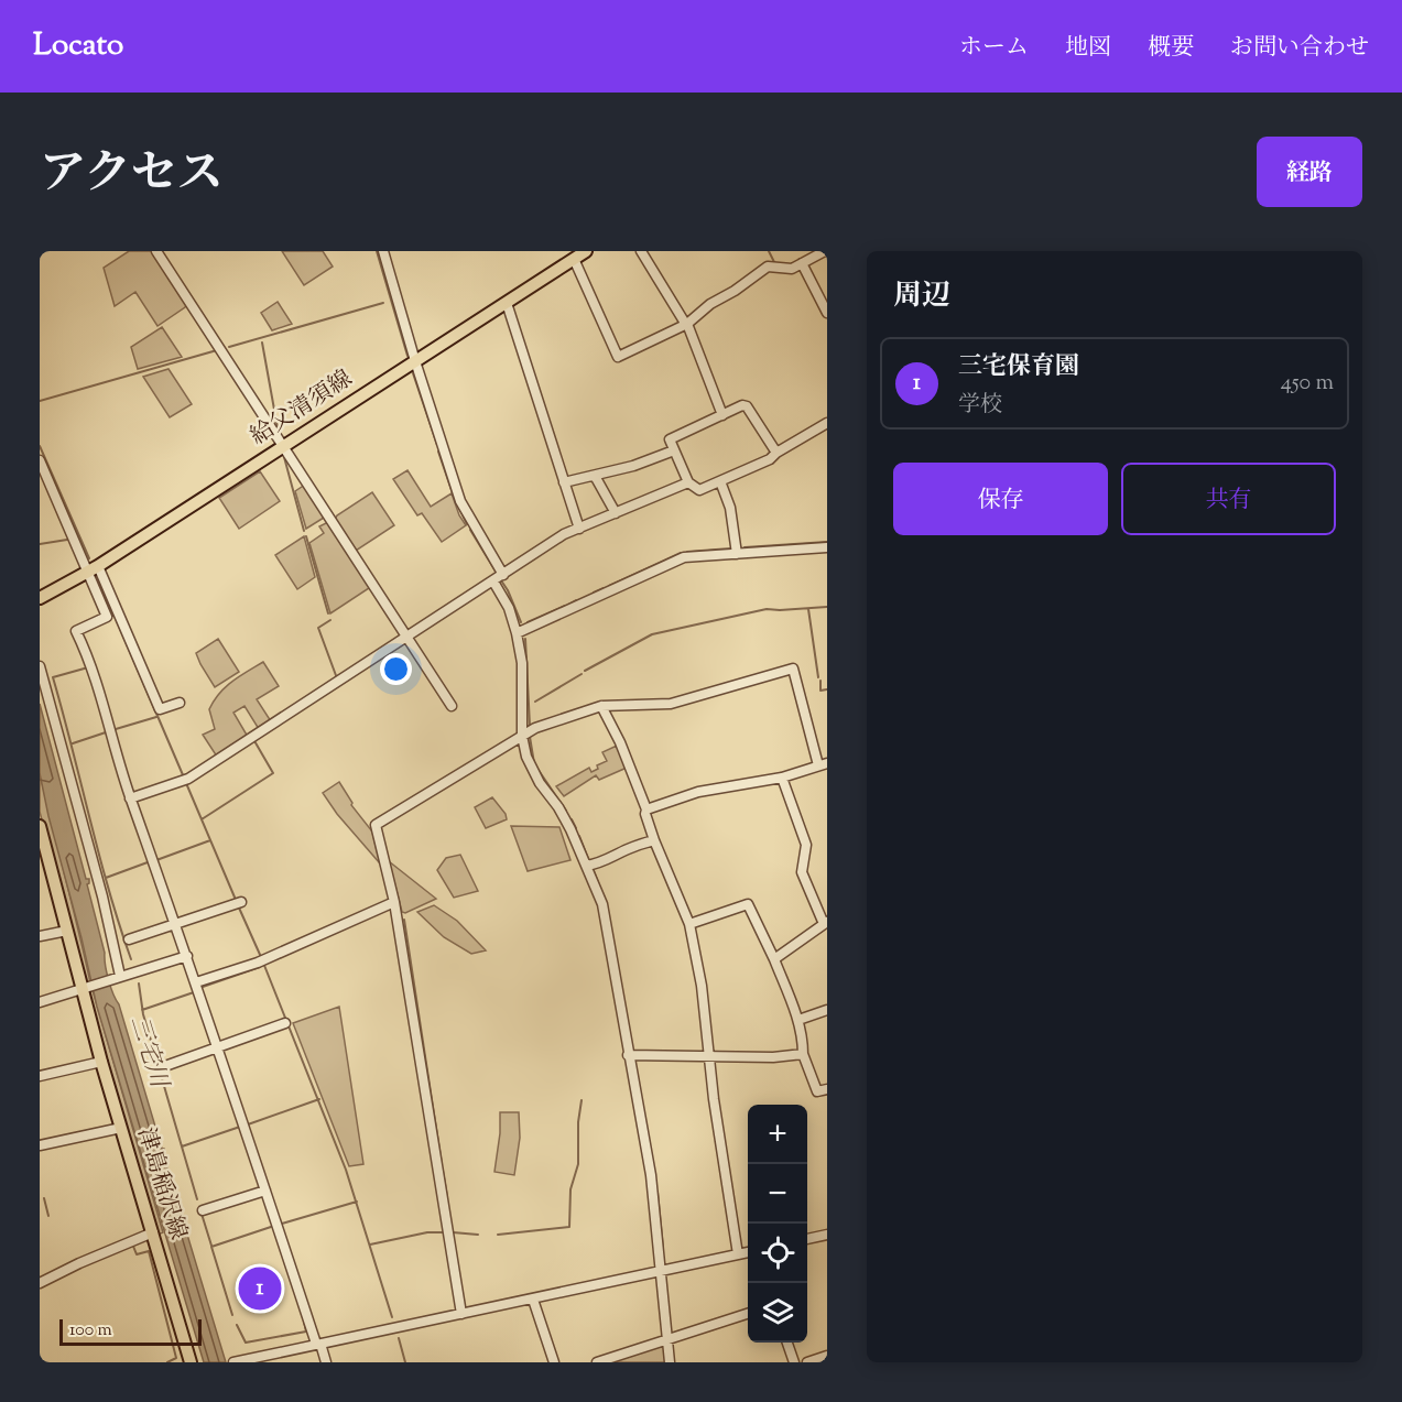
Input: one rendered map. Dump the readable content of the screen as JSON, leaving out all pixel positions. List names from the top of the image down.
{
  "streets": {
    "main road": ["給父清須線", "津島稲沢線"]
  },
  "water": ["三宅川"],
  "scale_bar": "100 m",
  "page": {
    "header": "Locato",
    "nav": [
      "ホーム",
      "地図",
      "概要",
      "お問い合わせ"
    ],
    "title": "アクセス",
    "buttons": [
      "経路",
      ["保存", "共有"]
    ],
    "heading": "周辺",
    "list": [
      {
        "mark": "1",
        "name": "三宅保育園",
        "note": "学校",
        "value": "450 m"
      }
    ],
    "map_buttons": ["+", "−"],
    "pins": "1",
    "scale": "100 m"
  }
}
